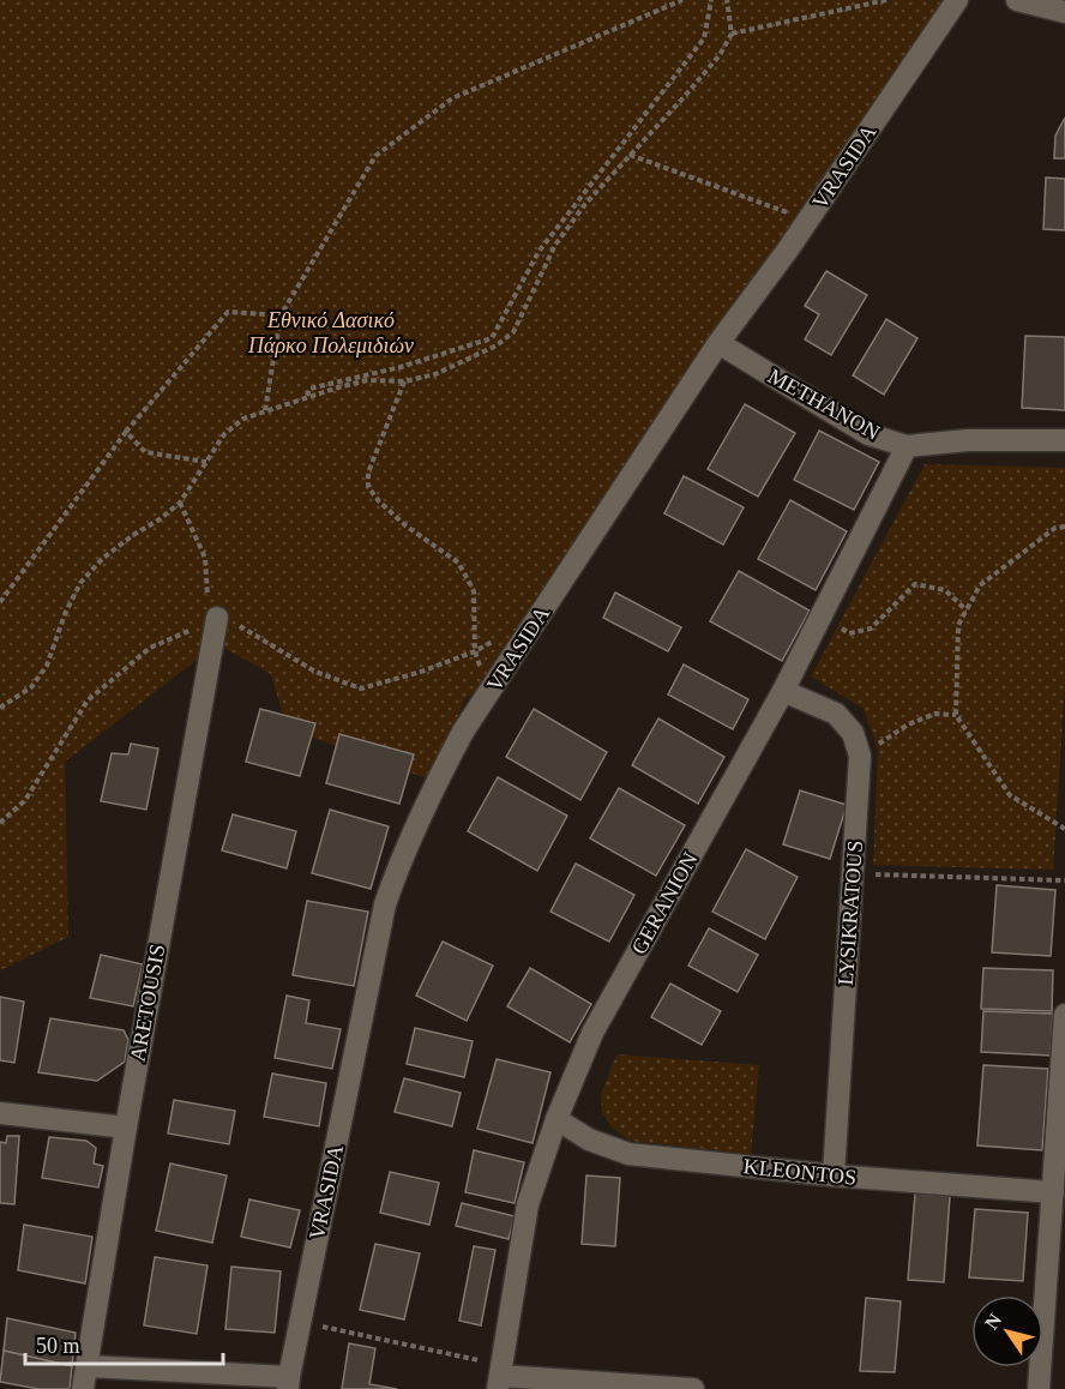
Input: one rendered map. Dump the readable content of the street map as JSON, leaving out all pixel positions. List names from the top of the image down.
{
  "streets": {
    "street": [
      "VRASIDA",
      "METHANON",
      "GERANION",
      "LYSIKRATOUS",
      "ARETOUSIS",
      "KLEONTOS"
    ]
  },
  "crossings": [
    ["VRASIDA", "METHANON"],
    ["METHANON", "GERANION"],
    ["GERANION", "LYSIKRATOUS"],
    ["GERANION", "KLEONTOS"],
    ["LYSIKRATOUS", "KLEONTOS"]
  ],
  "parks": ["Εθνικό Δασικό Πάρκο Πολεμιδιών"],
  "scale_bar": "50 m",
  "north": "top left"
}
